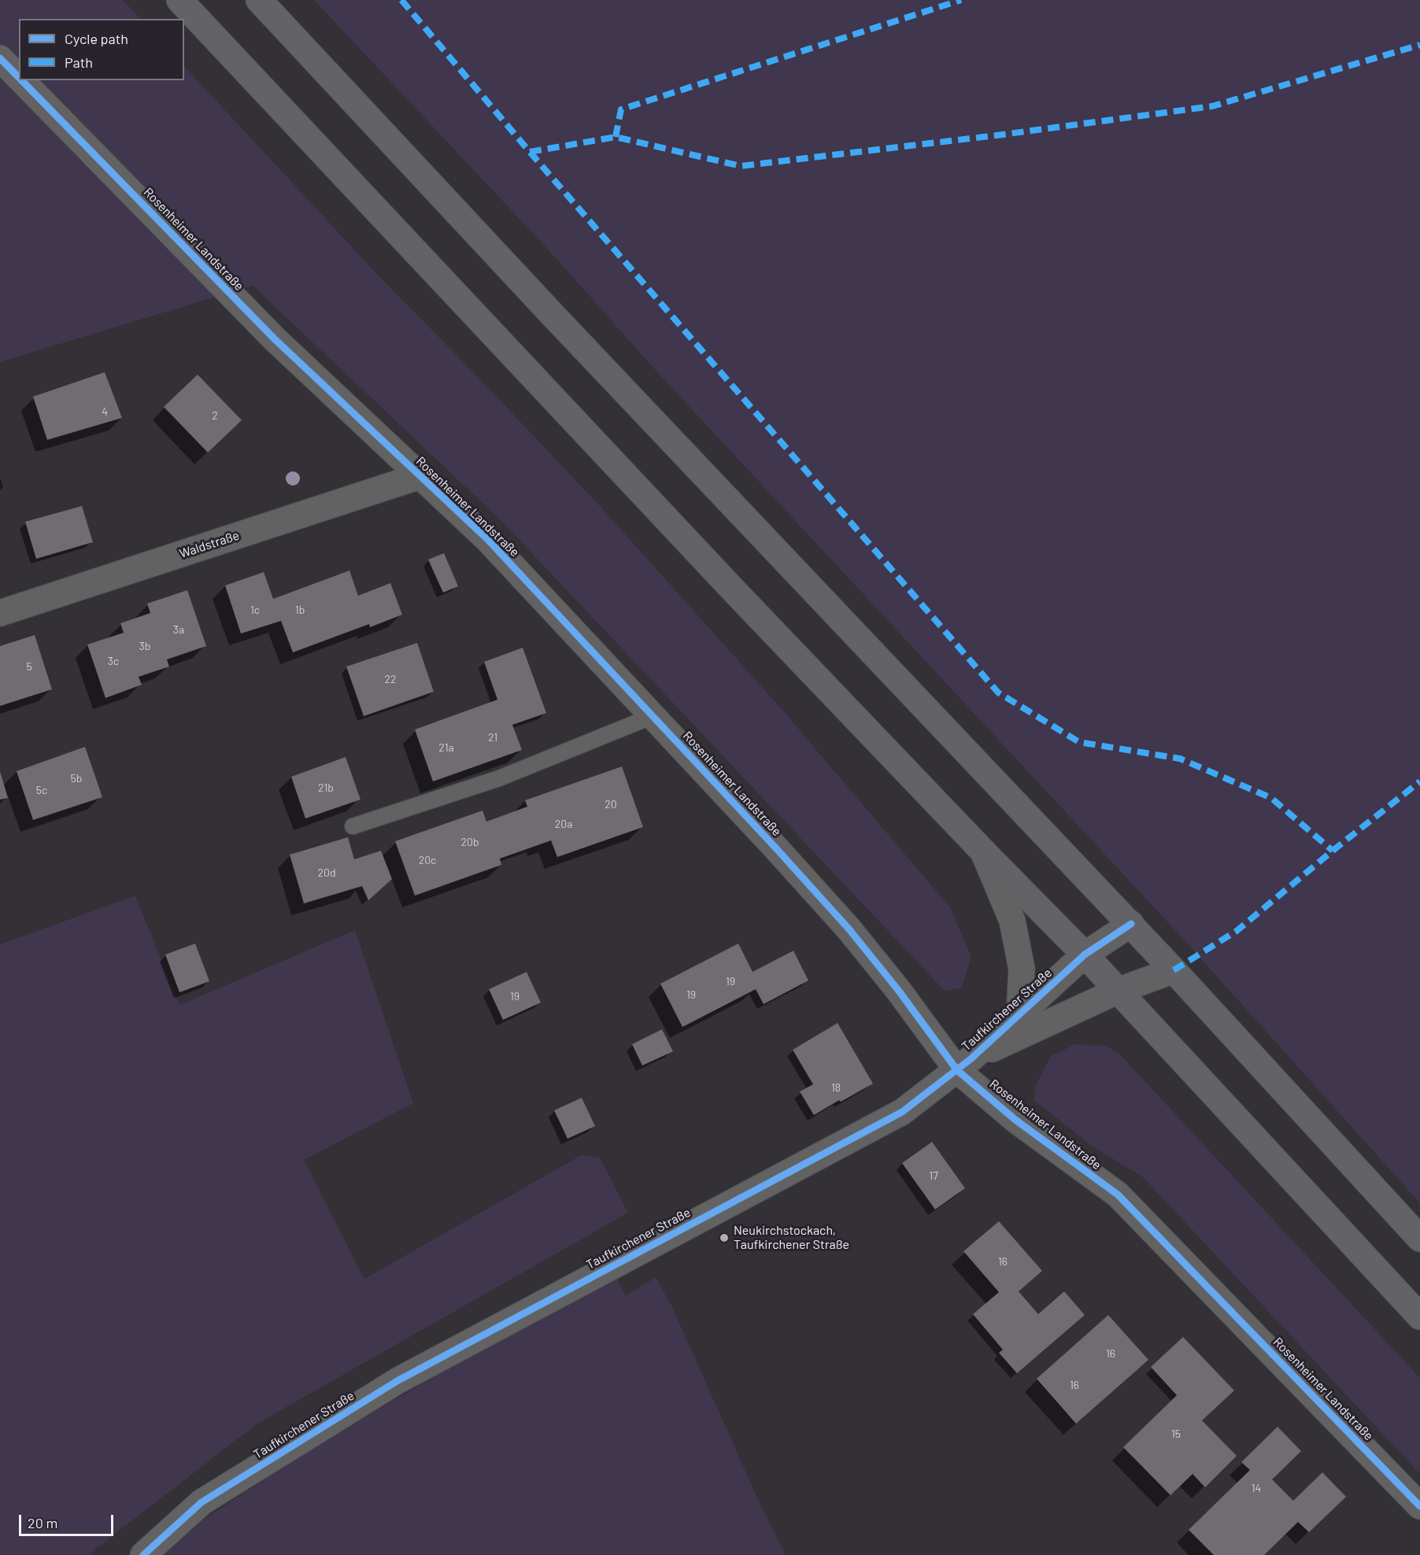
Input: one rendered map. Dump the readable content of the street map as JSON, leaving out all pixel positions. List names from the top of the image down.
{
  "streets": {
    "street": ["Rosenheimer Landstraße", "Waldstraße", "Taufkirchener Straße"]
  },
  "crossings": [
    ["Rosenheimer Landstraße", "Waldstraße"],
    ["Rosenheimer Landstraße", "Taufkirchener Straße"]
  ],
  "places": ["Neukirchstockach, Taufkirchener Straße"],
  "house_numbers": [
    "4",
    "2",
    "1c",
    "1b",
    "3a",
    "3b",
    "3c",
    "5",
    "22",
    "21",
    "21a",
    "5b",
    "21b",
    "5c",
    "20",
    "20a",
    "20b",
    "20c",
    "20d",
    "19",
    "19",
    "19",
    "18",
    "17",
    "16",
    "16",
    "16",
    "15",
    "14"
  ],
  "legend": ["Cycle path", "Path"],
  "scale_bar": "20 m"
}
